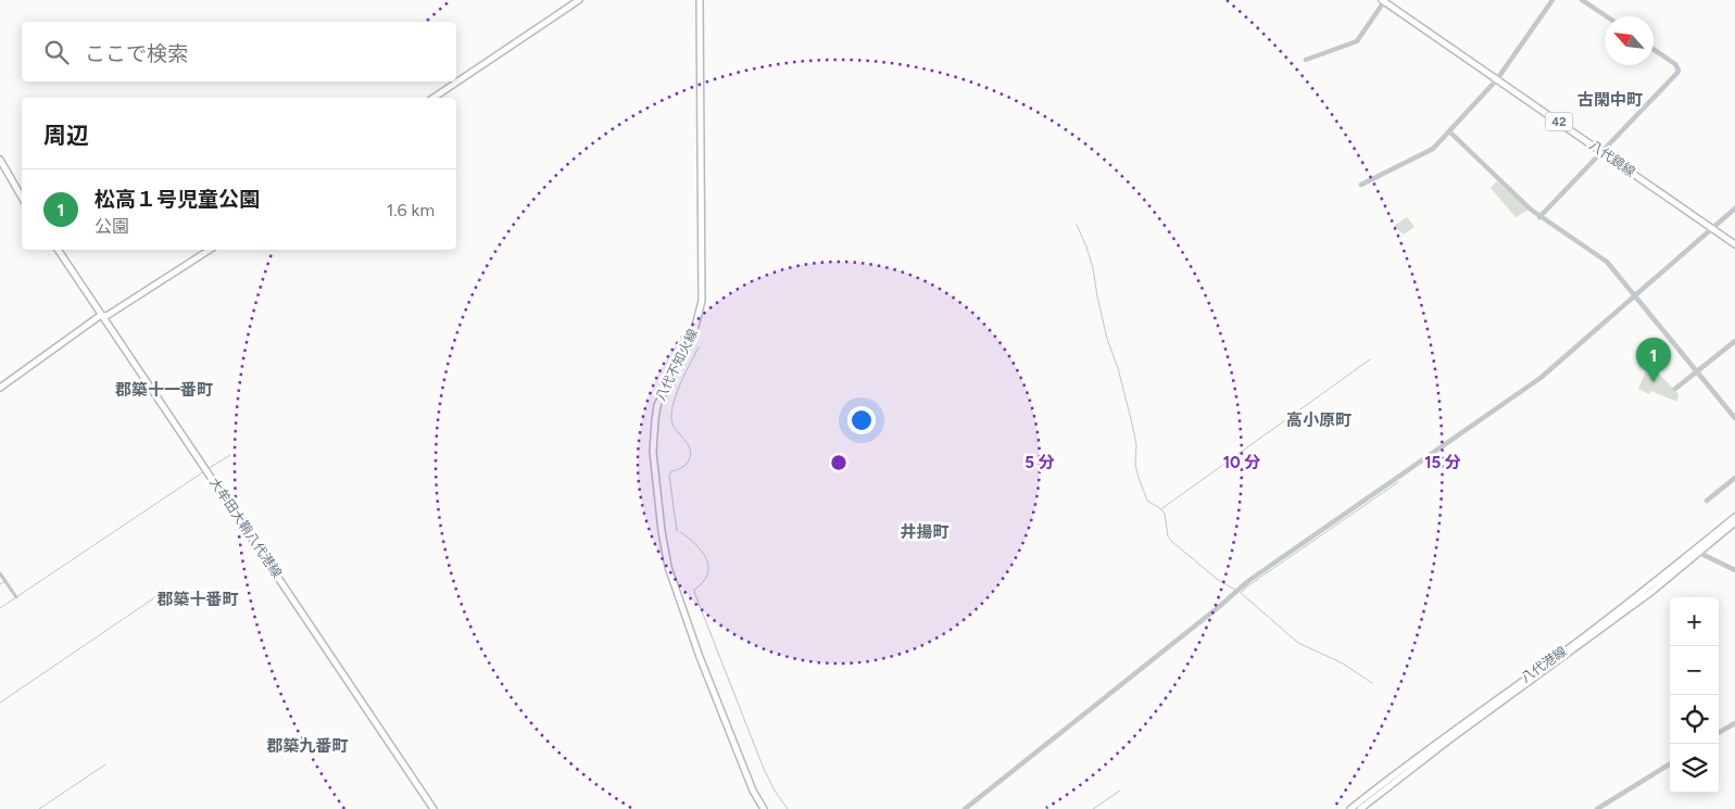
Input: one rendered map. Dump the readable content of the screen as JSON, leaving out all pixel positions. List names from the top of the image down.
{
  "streets": {
    "main road": [
      "42",
      "八代鏡線",
      "八代不知火線",
      "大牟田大鞘八代港線",
      "八代港線"
    ]
  },
  "districts": [
    "古閑中町",
    "郡築十一番町",
    "高小原町",
    "井揚町",
    "郡築十番町",
    "郡築九番町"
  ],
  "north": "top left",
  "page": {
    "search": "ここで検索",
    "heading": "周辺",
    "list": [
      {
        "mark": "1",
        "name": "松高１号児童公園",
        "note": "公園",
        "value": "1.6 km"
      }
    ],
    "pins": "1",
    "map_buttons": ["+", "−"]
  },
  "rings": ["5 分", "10 分", "15 分"]
}
